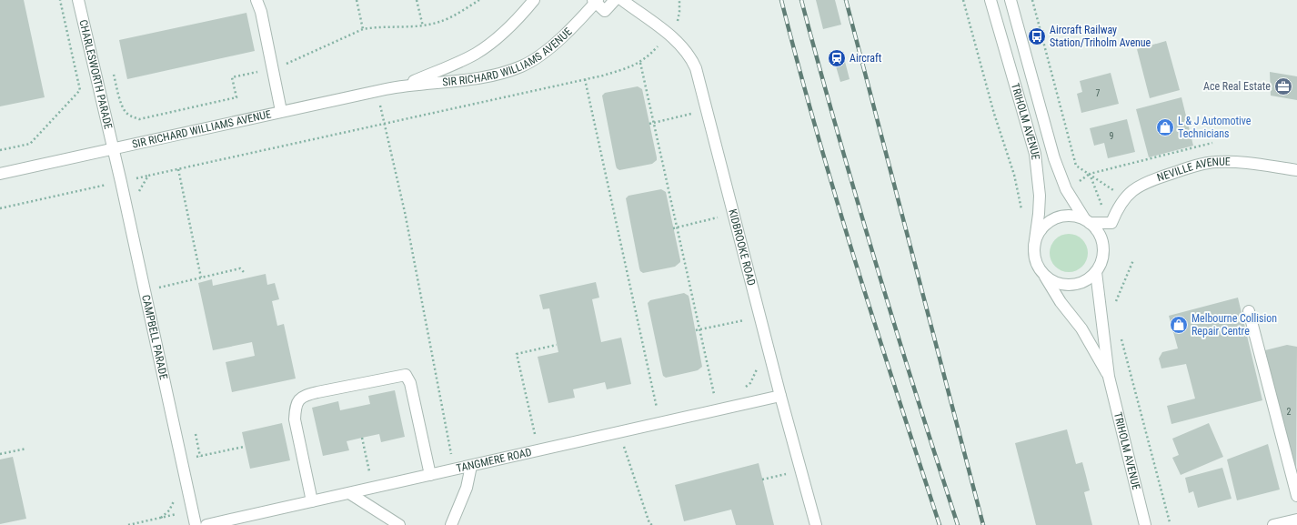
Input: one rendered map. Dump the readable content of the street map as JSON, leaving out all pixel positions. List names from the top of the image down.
{
  "streets": {
    "street": [
      "SIR RICHARD WILLIAMS AVENUE",
      "CHARLESWORTH PARADE",
      "TRIHOLM AVENUE",
      "NEVILLE AVENUE",
      "KIDBROOKE ROAD",
      "CAMPBELL PARADE",
      "TANGMERE ROAD"
    ]
  },
  "crossings": [
    ["SIR RICHARD WILLIAMS AVENUE", "CHARLESWORTH PARADE"],
    ["SIR RICHARD WILLIAMS AVENUE", "CAMPBELL PARADE"],
    ["CHARLESWORTH PARADE", "CAMPBELL PARADE"],
    ["TRIHOLM AVENUE", "NEVILLE AVENUE"],
    ["KIDBROOKE ROAD", "TANGMERE ROAD"]
  ],
  "places": {
    "bus stop": ["Aircraft Railway Station/Triholm Avenue"],
    "station": ["Aircraft"],
    "office": ["Ace Real Estate"],
    "shop": ["L & J Automotive Technicians", "Melbourne Collision Repair Centre"]
  },
  "house_numbers": ["7", "9", "2"]
}
